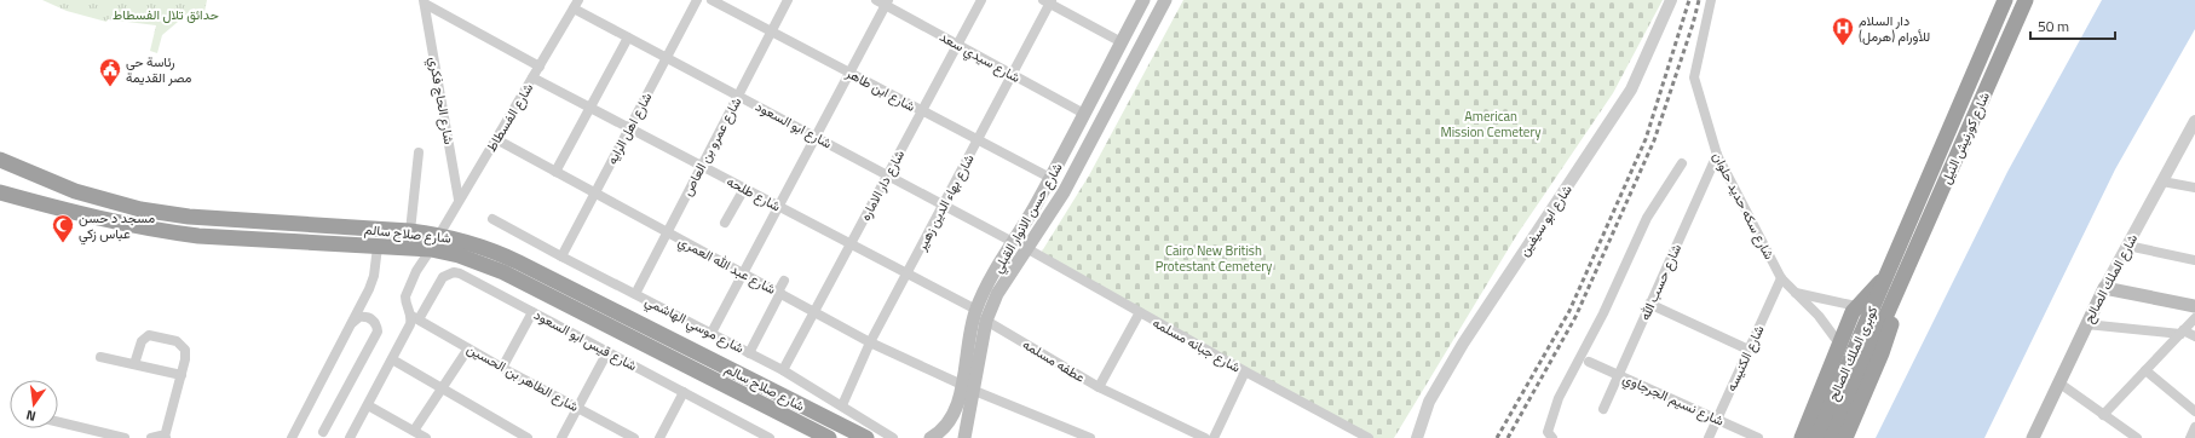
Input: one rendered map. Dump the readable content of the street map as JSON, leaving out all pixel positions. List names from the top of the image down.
{
  "streets": {
    "highway": ["شارع كورنيش النيل", "شارع صلاح سالم", "كوبرى الملك الصالح"],
    "main road": ["شارع حسن الانوار القبلي", "شارع الملك الصالح"],
    "street": [
      "شارع سيدي سعد",
      "شارع ابن طاهر",
      "شارع الحاج فكري",
      "شارع الفسطاط",
      "شارع ابو السعود",
      "شارع اهل الرايه",
      "شارع عمرو بن العاص",
      "شارع دار الاماره",
      "شارع طلحه",
      "شارع بهاء الدين زهير",
      "شارع سكه حديد حلوان",
      "شارع ابو سيفين",
      "شارع عبد الله العمري",
      "شارع حسب الله",
      "شارع موسي الهاشمي",
      "شارع قيس ابو السعود",
      "شارع جبانه مسلمه",
      "شارع الكنيسه",
      "عطفه مسلمه",
      "شارع الطاهر بن الحسين",
      "شارع نسيم الجرجاوي"
    ]
  },
  "crossings": [
    ["شارع سيدي سعد", "شارع دار الاماره"],
    ["شارع سيدي سعد", "شارع بهاء الدين زهير"],
    ["شارع سيدي سعد", "شارع حسن الانوار القبلي"],
    ["شارع ابن طاهر", "شارع عمرو بن العاص"],
    ["شارع ابن طاهر", "شارع دار الاماره"],
    ["شارع ابن طاهر", "شارع بهاء الدين زهير"],
    ["شارع ابن طاهر", "شارع حسن الانوار القبلي"],
    ["شارع الحاج فكري", "شارع الفسطاط"],
    ["شارع الفسطاط", "شارع ابو السعود"],
    ["شارع الفسطاط", "شارع طلحه"],
    ["شارع الفسطاط", "شارع صلاح سالم"],
    ["شارع الفسطاط", "شارع عبد الله العمري"],
    ["شارع ابو السعود", "شارع اهل الرايه"],
    ["شارع ابو السعود", "شارع عمرو بن العاص"],
    ["شارع ابو السعود", "شارع دار الاماره"],
    ["شارع ابو السعود", "شارع بهاء الدين زهير"],
    ["شارع ابو السعود", "شارع حسن الانوار القبلي"],
    ["شارع اهل الرايه", "شارع طلحه"],
    ["شارع اهل الرايه", "شارع عبد الله العمري"],
    ["شارع اهل الرايه", "شارع موسي الهاشمي"],
    ["شارع كورنيش النيل", "كوبرى الملك الصالح"],
    ["شارع عمرو بن العاص", "شارع طلحه"],
    ["شارع عمرو بن العاص", "شارع عبد الله العمري"],
    ["شارع عمرو بن العاص", "شارع موسي الهاشمي"],
    ["شارع دار الاماره", "شارع طلحه"],
    ["شارع دار الاماره", "شارع عبد الله العمري"],
    ["شارع دار الاماره", "شارع موسي الهاشمي"],
    ["شارع طلحه", "شارع بهاء الدين زهير"],
    ["شارع طلحه", "شارع حسن الانوار القبلي"],
    ["شارع بهاء الدين زهير", "شارع عبد الله العمري"],
    ["شارع بهاء الدين زهير", "شارع موسي الهاشمي"],
    ["شارع سكه حديد حلوان", "شارع حسب الله"],
    ["شارع سكه حديد حلوان", "شارع الكنيسه"],
    ["شارع حسن الانوار القبلي", "شارع عبد الله العمري"],
    ["شارع حسن الانوار القبلي", "شارع جبانه مسلمه"],
    ["شارع حسن الانوار القبلي", "عطفه مسلمه"],
    ["شارع حسب الله", "شارع نسيم الجرجاوي"],
    ["شارع قيس ابو السعود", "شارع الطاهر بن الحسين"],
    ["شارع جبانه مسلمه", "عطفه مسلمه"],
    ["شارع الكنيسه", "شارع نسيم الجرجاوي"]
  ],
  "parks": ["حدائق تلال الفسطاط", "American Mission Cemetery", "Cairo New British Protestant Cemetery"],
  "places": {
    "hospital": ["دار السلام للأورام (هرمل)"],
    "public building": ["رئاسة حى مصر القديمة"],
    "mosque": ["مسجد د حسن عباس زكي"]
  },
  "scale_bar": "50 m",
  "north": "bottom"
}
